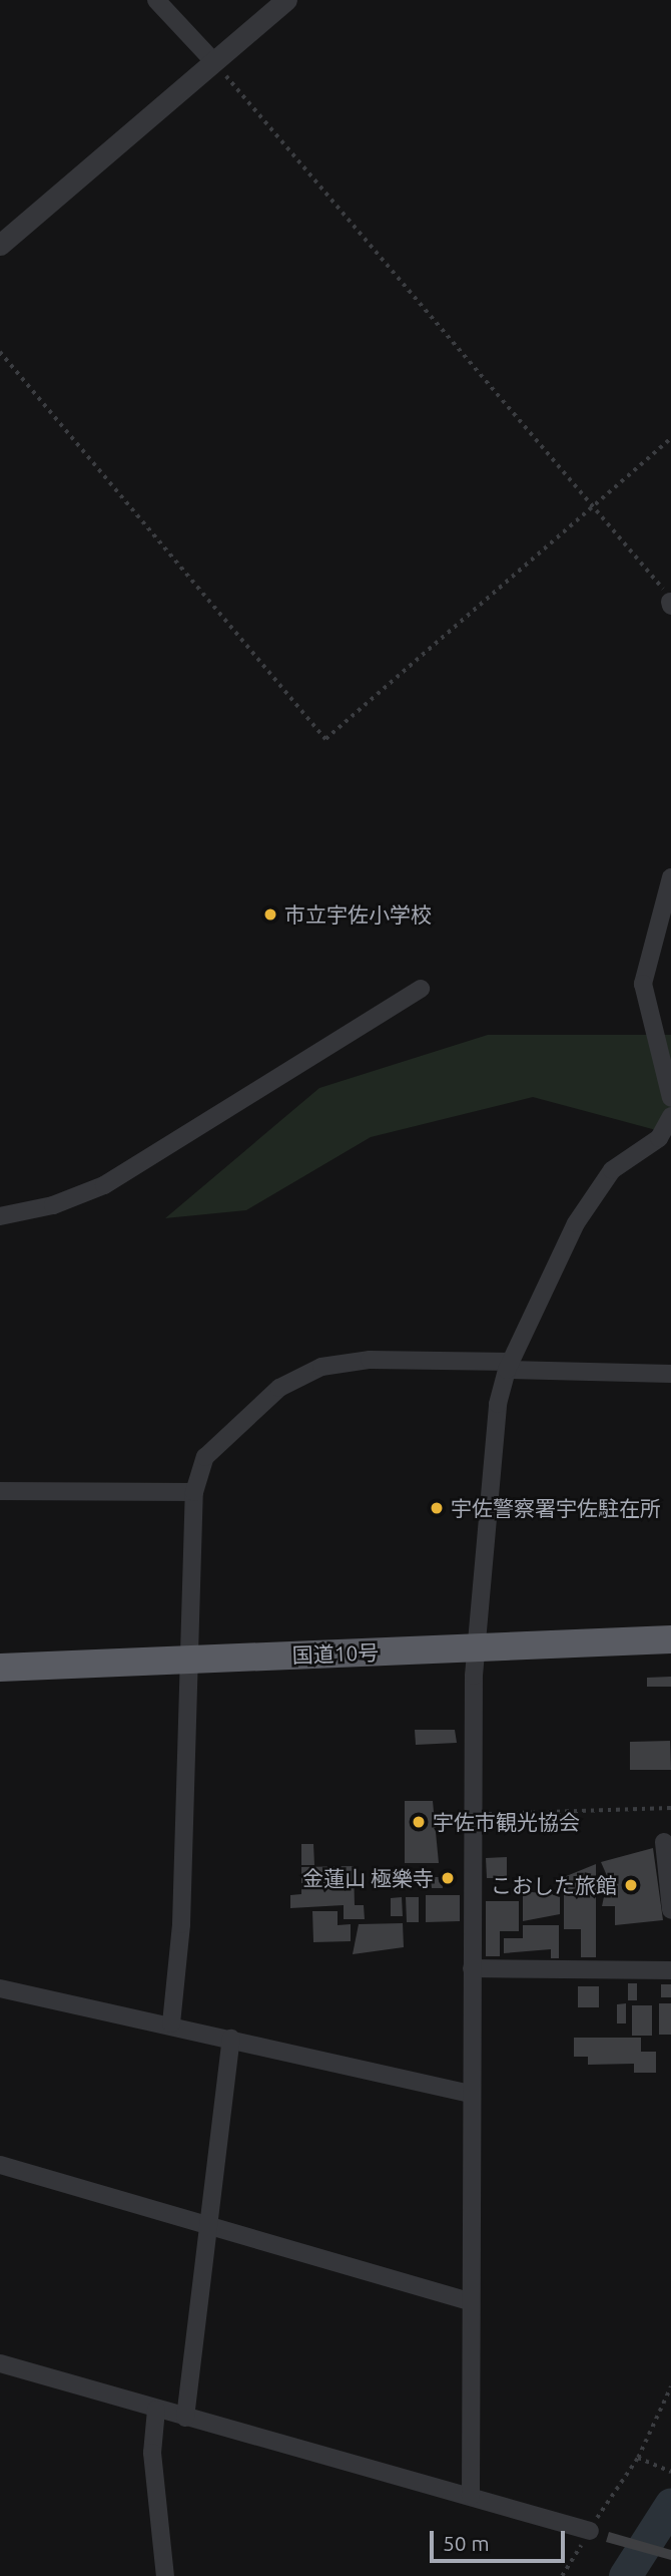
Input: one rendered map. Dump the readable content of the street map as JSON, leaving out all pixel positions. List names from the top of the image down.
{
  "streets": {
    "highway": ["国道10号"]
  },
  "places": [
    "市立宇佐小学校",
    "宇佐警察署宇佐駐在所",
    "宇佐市観光協会",
    "金蓮山 極樂寺",
    "こおした旅館"
  ],
  "scale_bar": "50 m"
}
